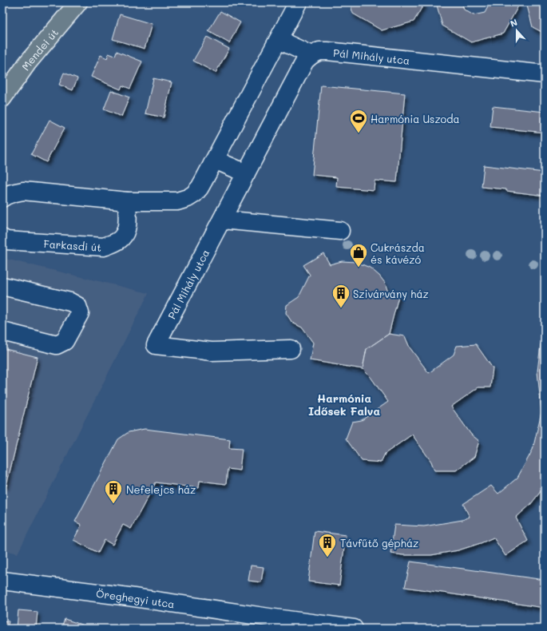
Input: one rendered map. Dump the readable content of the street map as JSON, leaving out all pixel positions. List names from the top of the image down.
{
  "streets": {
    "main road": ["Mendei út"],
    "street": ["Pál Mihály utca", "Farkasdi út", "Öreghegyi utca"]
  },
  "districts": ["Harmónia Idősek Falva"],
  "places": {
    "sports": ["Harmónia Uszoda"],
    "shop": ["Cukrászda és kávézó"],
    "building": ["Szivárvány ház", "Nefelejcs ház", "Távfűtő gépház"]
  },
  "north": "top"
}
